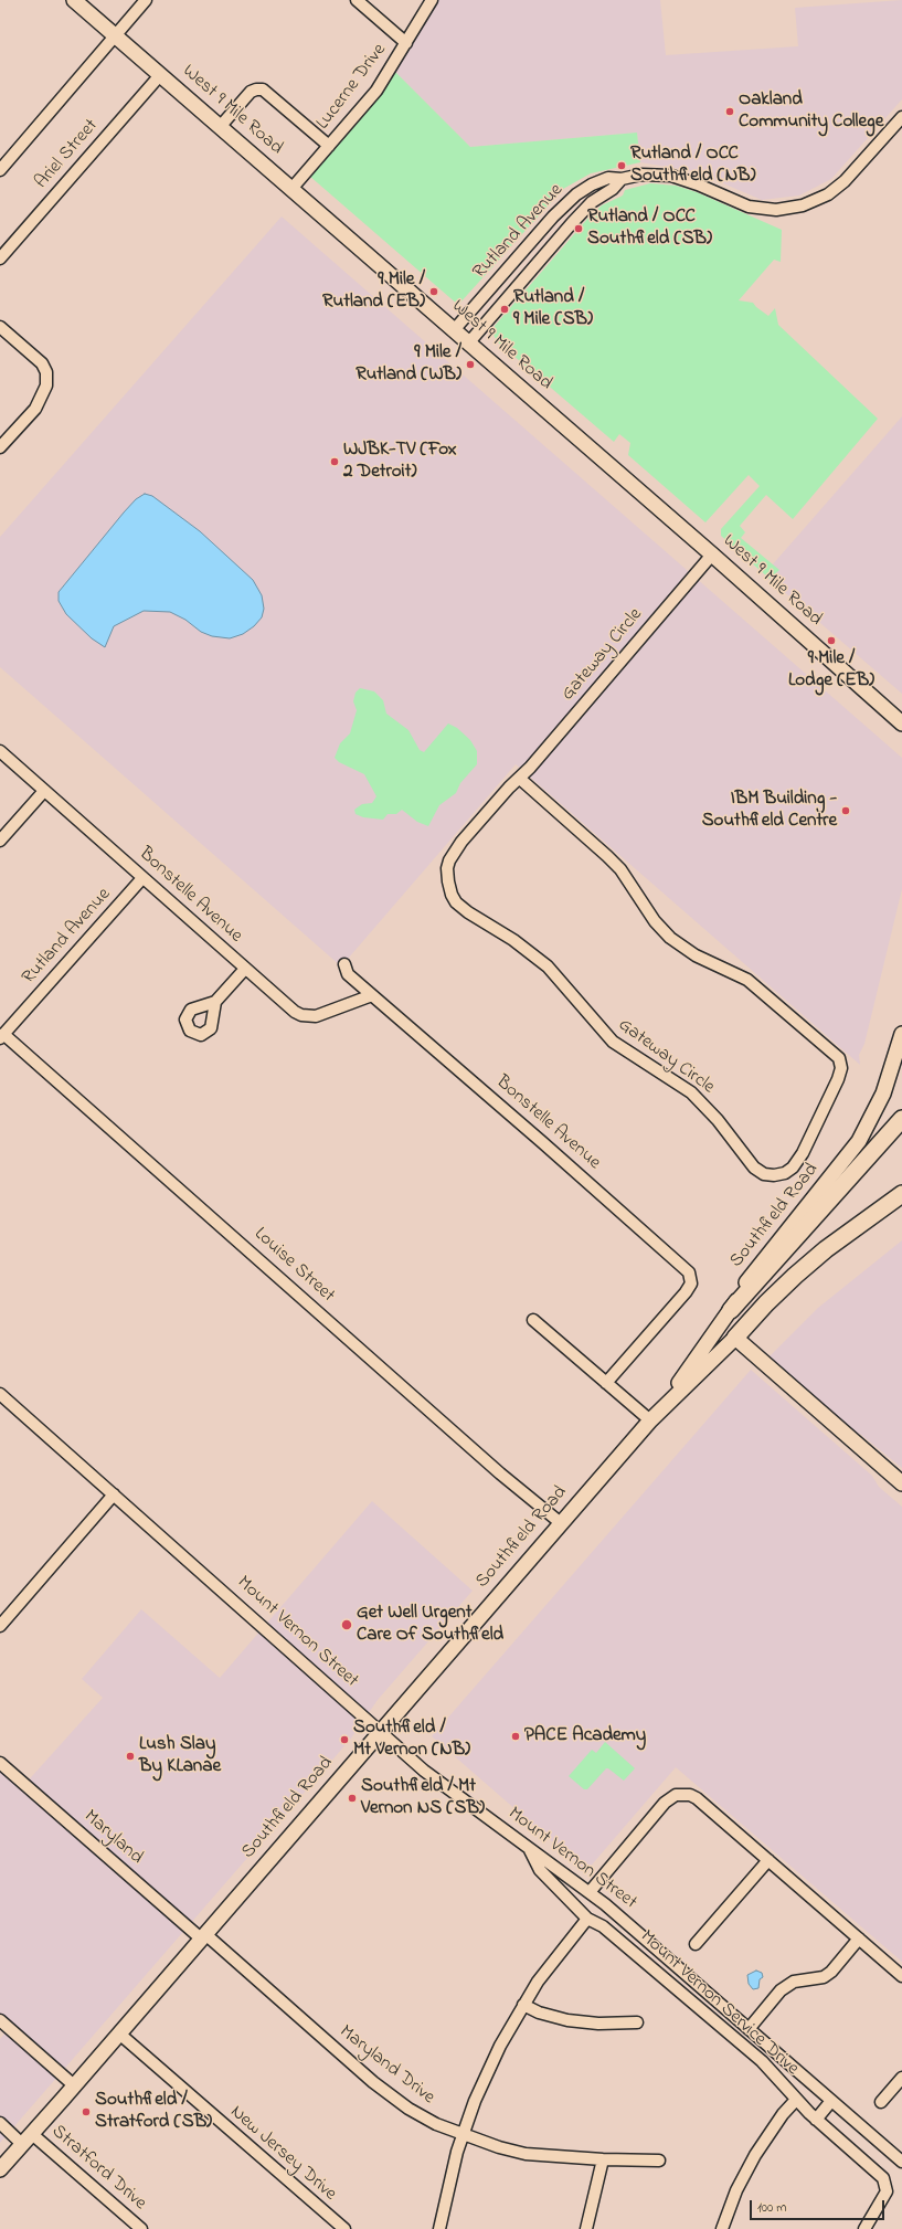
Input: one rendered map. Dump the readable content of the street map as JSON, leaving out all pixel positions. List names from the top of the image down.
{
  "streets": {
    "main road": ["West 9 Mile Road", "Southfield Road"],
    "street": [
      "Lucerne Drive",
      "Ariel Street",
      "Rutland Avenue",
      "Gateway Circle",
      "Bonstelle Avenue",
      "Louise Street",
      "Mount Vernon Street",
      "Maryland",
      "Mount Vernon Service Drive",
      "Maryland Drive",
      "New Jersey Drive",
      "Stratford Drive"
    ]
  },
  "crossings": [
    ["Lucerne Drive", "West 9 Mile Road"],
    ["West 9 Mile Road", "Ariel Street"],
    ["West 9 Mile Road", "Rutland Avenue"],
    ["West 9 Mile Road", "Gateway Circle"],
    ["Rutland Avenue", "Bonstelle Avenue"],
    ["Rutland Avenue", "Louise Street"],
    ["Southfield Road", "Louise Street"],
    ["Southfield Road", "Mount Vernon Street"],
    ["Southfield Road", "Maryland"],
    ["Southfield Road", "Maryland Drive"],
    ["Southfield Road", "New Jersey Drive"],
    ["Southfield Road", "Stratford Drive"],
    ["Mount Vernon Street", "Mount Vernon Service Drive"],
    ["Maryland", "Maryland Drive"]
  ],
  "places": [
    "Oakland Community College",
    "Rutland / OCC Southfield (NB)",
    "Rutland / OCC Southfield (SB)",
    "9 Mile / Rutland (EB)",
    "Rutland / 9 Mile (SB)",
    "9 Mile / Rutland (WB)",
    "WJBK-TV (Fox 2 Detroit)",
    "9 Mile / Lodge (EB)",
    "IBM Building - Southfield Centre",
    "Get Well Urgent Care Of Southfield",
    "PACE Academy",
    "Southfield / Mt Vernon (NB)",
    "Lush Slay By KLanae",
    "Southfield / Mt Vernon NS (SB)",
    "Southfield / Stratford (SB)"
  ],
  "scale_bar": "100 m"
}
